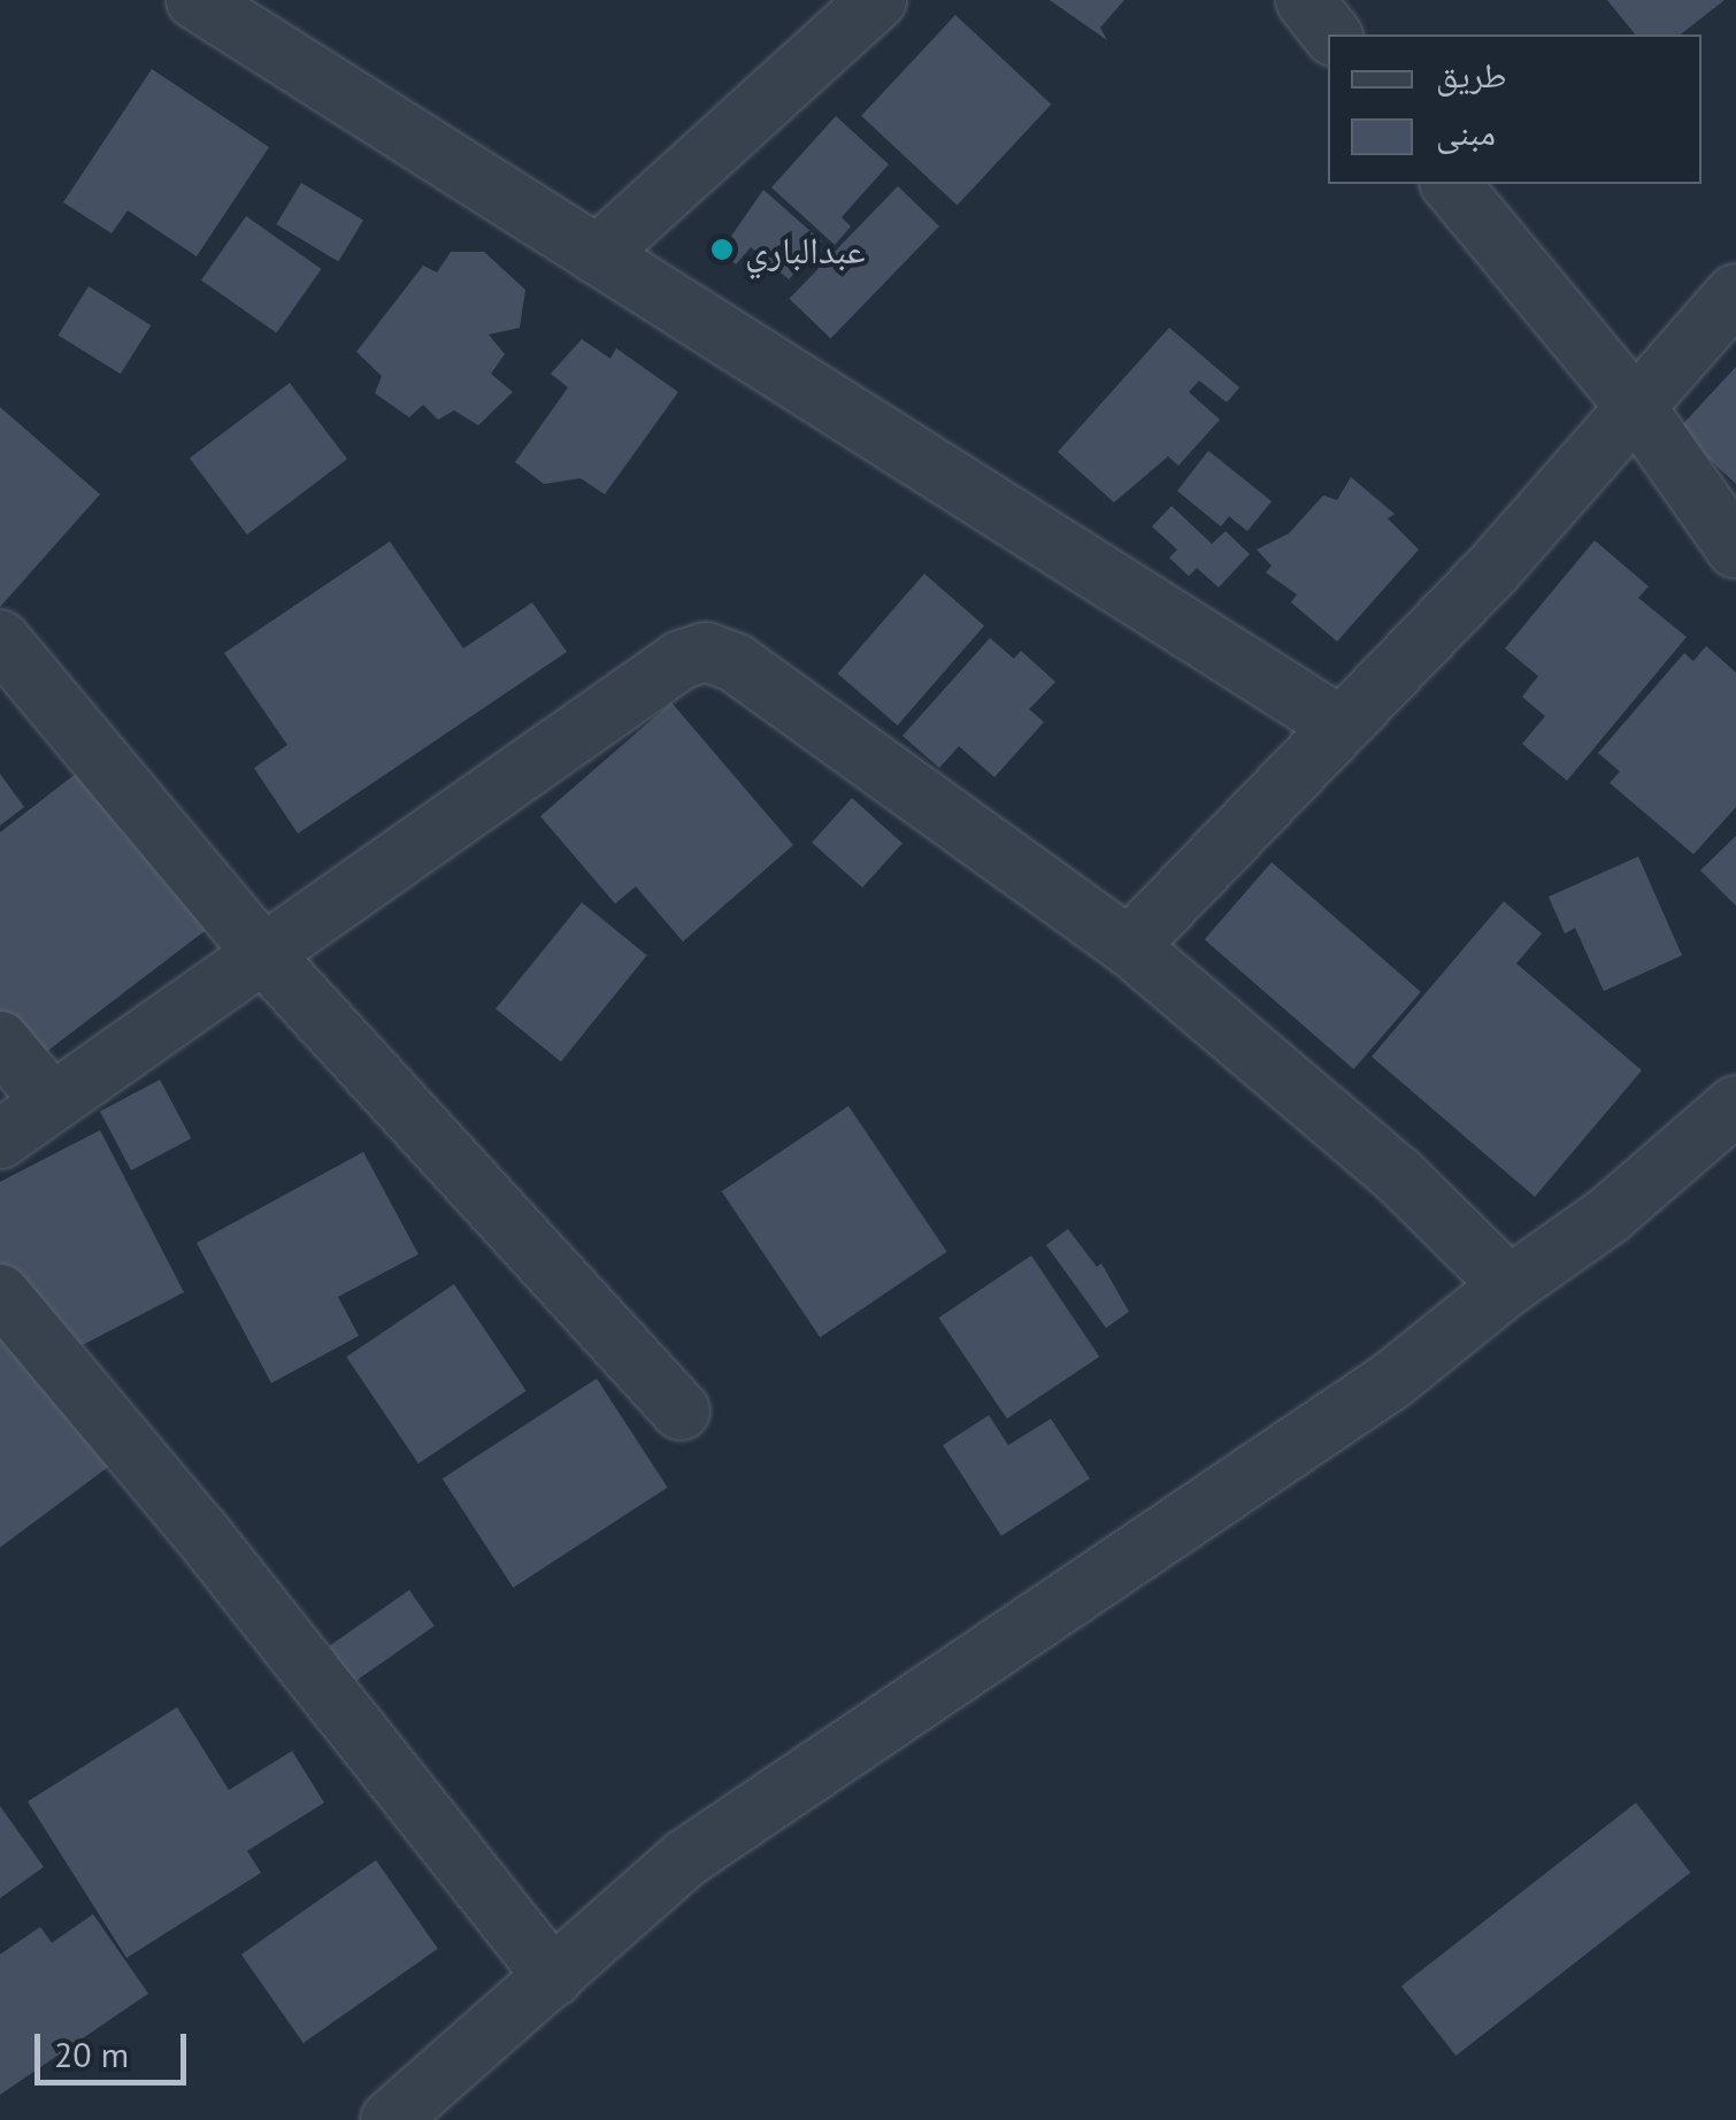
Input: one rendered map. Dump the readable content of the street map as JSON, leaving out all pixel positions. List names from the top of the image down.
{
  "places": ["عبدالباري"],
  "legend": ["طريق", "مبنى"],
  "scale_bar": "20 m"
}
